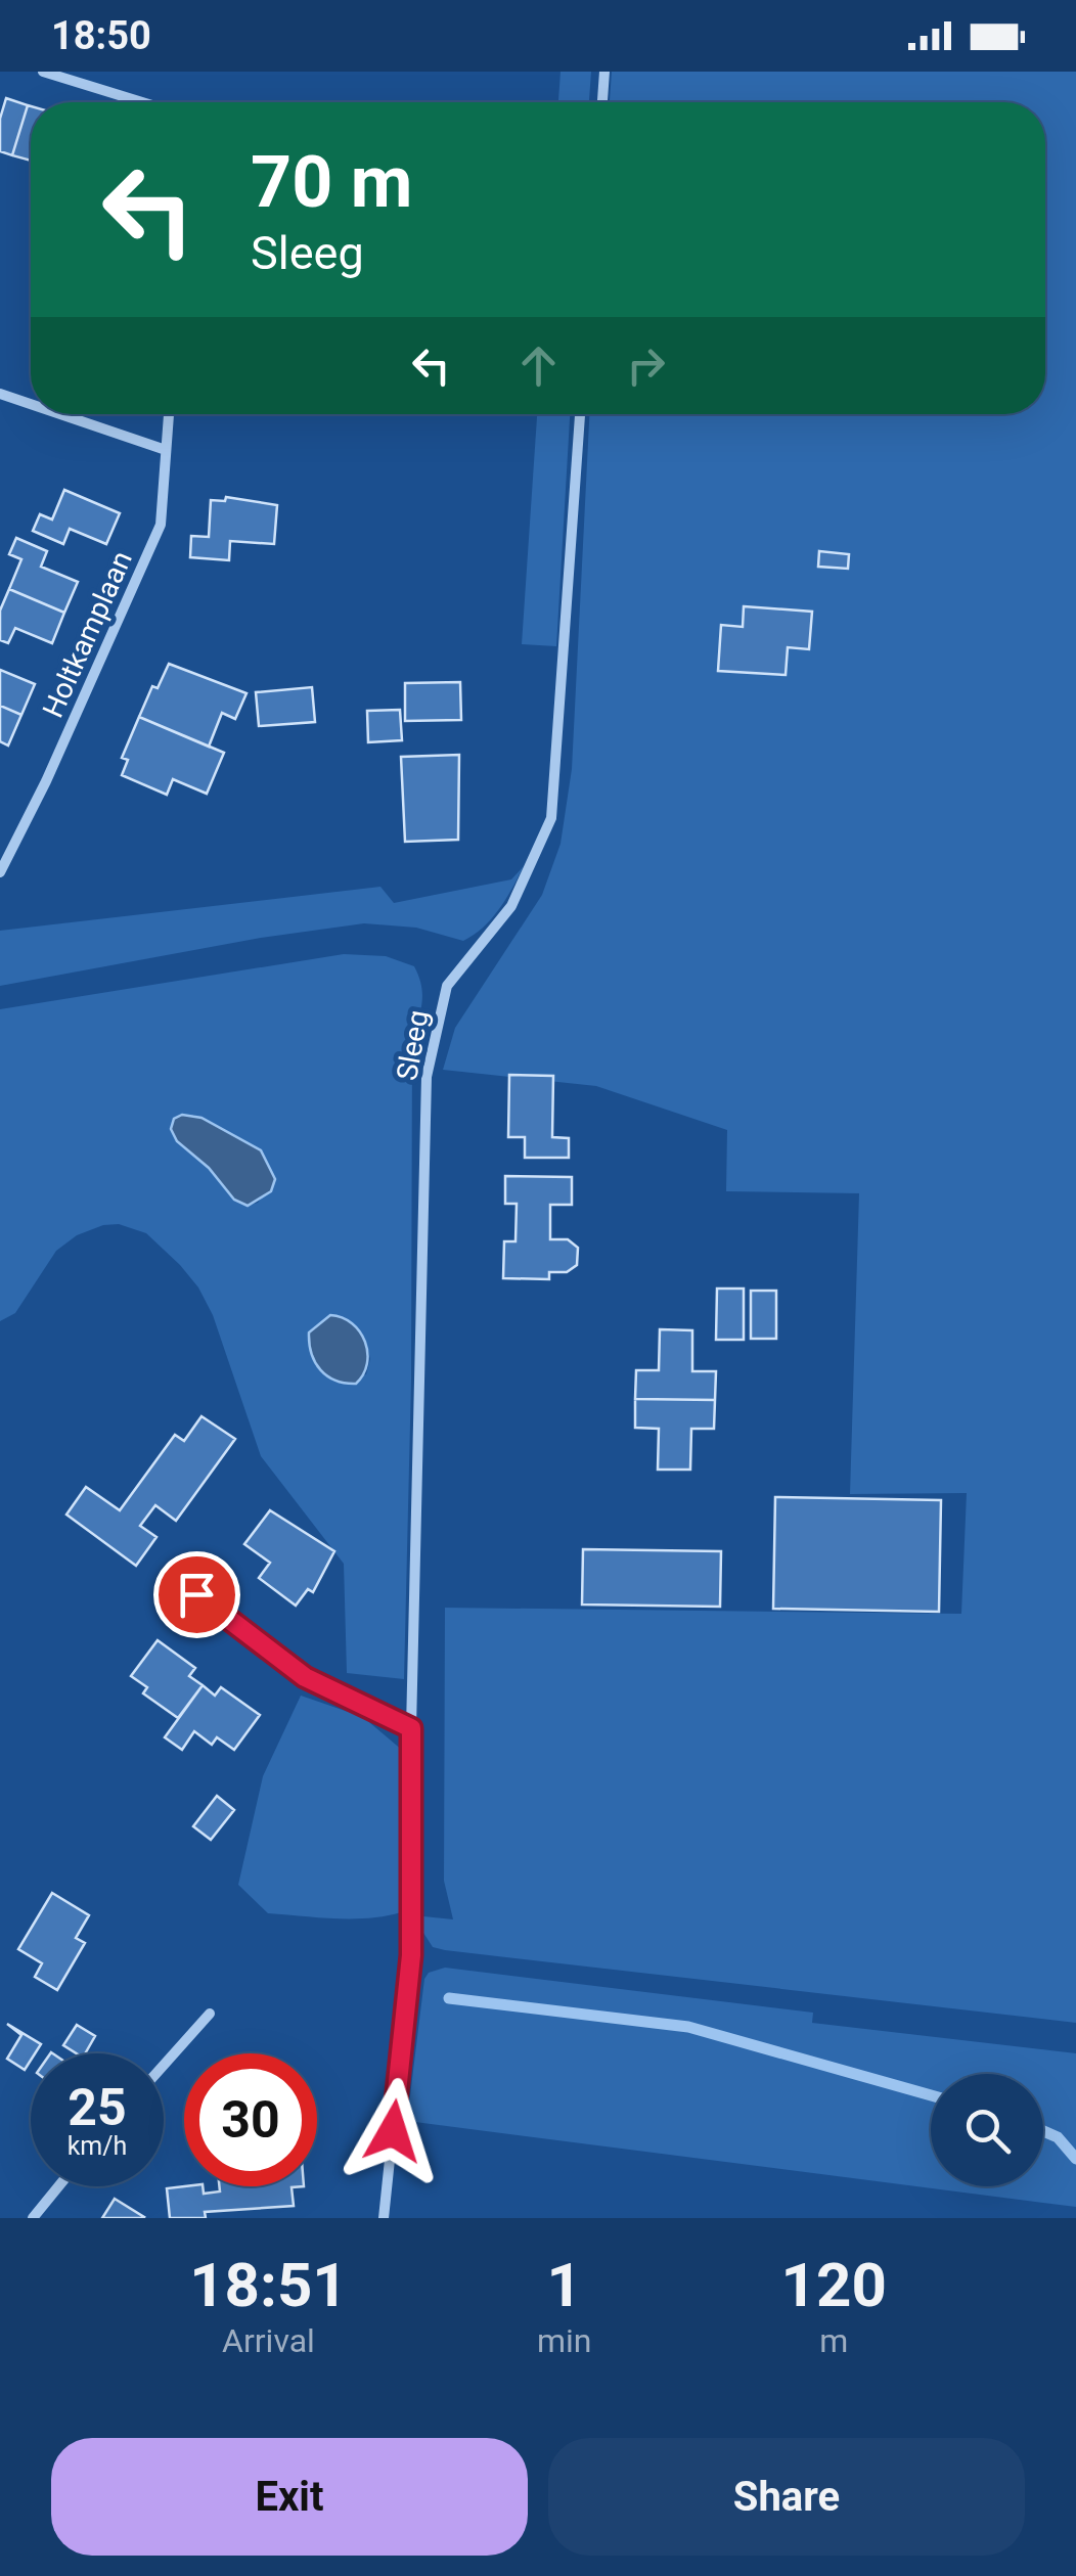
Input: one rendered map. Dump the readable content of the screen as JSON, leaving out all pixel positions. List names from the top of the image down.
{
  "streets": {
    "street": ["Holtkamplaan", "Sleeg"]
  },
  "page": {
    "status": "18:50",
    "turn": ["70 m", "Sleeg"],
    "speed": "25 km/h",
    "limit": "30",
    "eta": [
      "18:51",
      "Arrival",
      "1",
      "min",
      "120",
      "m"
    ],
    "buttons": ["Exit", "Share"]
  }
}
